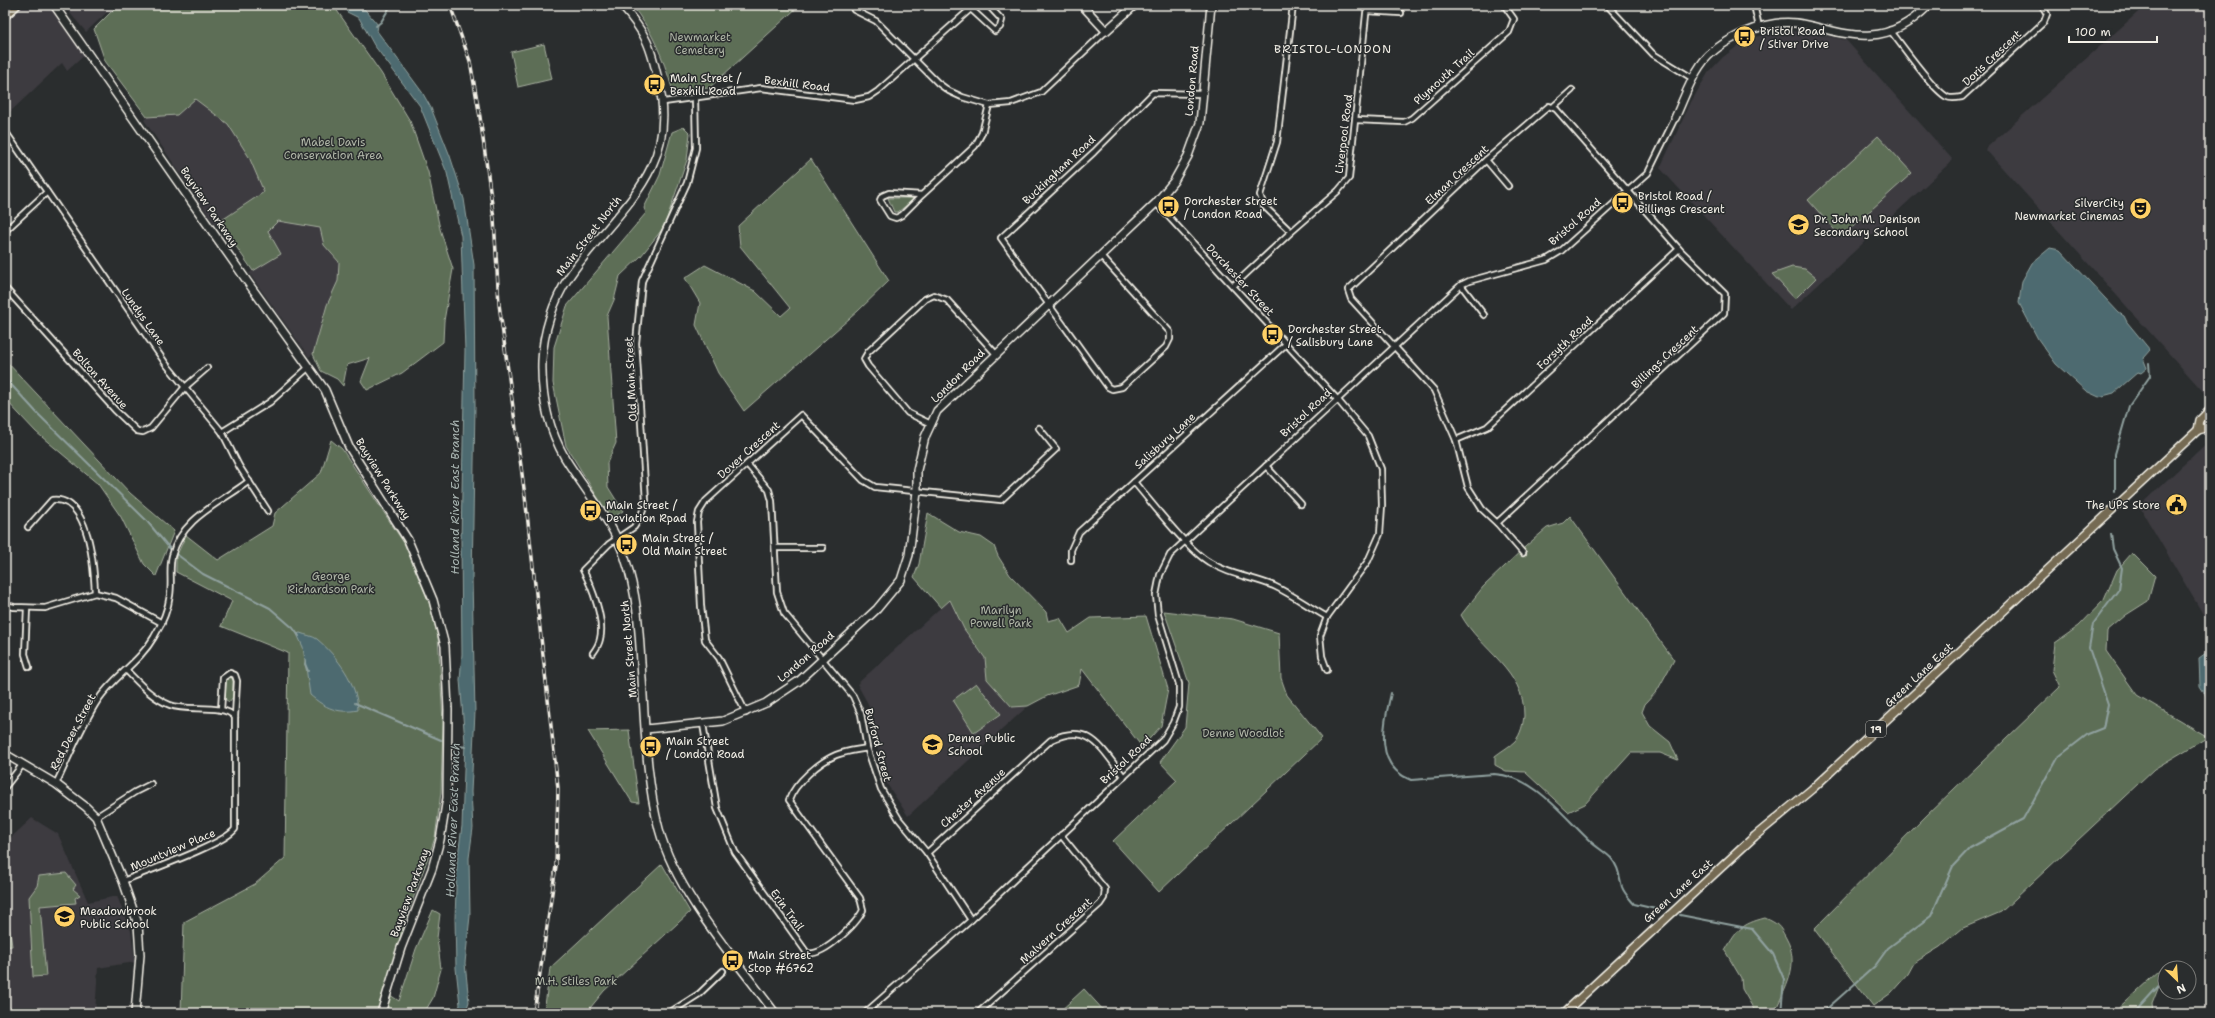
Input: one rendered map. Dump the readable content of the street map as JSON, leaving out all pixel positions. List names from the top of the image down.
{
  "streets": {
    "main road": ["Green Lane East", "19"],
    "street": [
      "Doris Crescent",
      "Plymouth Trail",
      "London Road",
      "Bexhill Road",
      "Liverpool Road",
      "Buckingham Road",
      "Elman Crescent",
      "Bayview Parkway",
      "Bristol Road",
      "Main Street North",
      "Dorchester Street",
      "Lundys Lane",
      "Forsyth Road",
      "Billings Crescent",
      "Bolton Avenue",
      "Old Main Street",
      "Salisbury Lane",
      "Dover Crescent",
      "Red Deer Street",
      "Burford Street",
      "Chester Avenue",
      "Mountview Place",
      "Erin Trail",
      "Malvern Crescent"
    ]
  },
  "crossings": [
    ["Doris Crescent", "Bristol Road"],
    ["Plymouth Trail", "Liverpool Road"],
    ["London Road", "Buckingham Road"],
    ["London Road", "Main Street North"],
    ["London Road", "Dorchester Street"],
    ["London Road", "Dover Crescent"],
    ["London Road", "Burford Street"],
    ["London Road", "Erin Trail"],
    ["Bexhill Road", "Main Street North"],
    ["Bexhill Road", "Old Main Street"],
    ["Liverpool Road", "Dorchester Street"],
    ["Elman Crescent", "Bristol Road"],
    ["Bristol Road", "Dorchester Street"],
    ["Bristol Road", "Billings Crescent"],
    ["Bristol Road", "Burford Street"],
    ["Bristol Road", "Chester Avenue"],
    ["Bristol Road", "Malvern Crescent"],
    ["Main Street North", "Old Main Street"],
    ["Dorchester Street", "Salisbury Lane"],
    ["Lundys Lane", "Bolton Avenue"],
    ["Lundys Lane", "Red Deer Street"],
    ["Forsyth Road", "Billings Crescent"],
    ["Dover Crescent", "Burford Street"],
    ["Burford Street", "Chester Avenue"],
    ["Burford Street", "Erin Trail"]
  ],
  "districts": ["BRISTOL-LONDON"],
  "water": ["Holland River East Branch"],
  "parks": [
    "Newmarket Cemetery",
    "Mabel Davis Conservation Area",
    "George Richardson Park",
    "Marilyn Powell Park",
    "Denne Woodlot",
    "M.H. Stiles Park"
  ],
  "places": {
    "bus stop": [
      "Bristol Road / Stiver Drive",
      "Main Street / Bexhill Road",
      "Bristol Road / Billings Crescent",
      "Dorchester Street / London Road",
      "Dorchester Street / Salisbury Lane",
      "Main Street / Deviation Rpad",
      "Main Street / Old Main Street",
      "Main Street / London Road",
      "Main Street Stop #6762"
    ],
    "theatre": ["SilverCity Newmarket Cinemas"],
    "school or university": ["Dr. John M. Denison Secondary School", "Denne Public School", "Meadowbrook Public School"],
    "public building": ["The UPS Store"]
  },
  "scale_bar": "100 m",
  "north": "bottom right"
}
